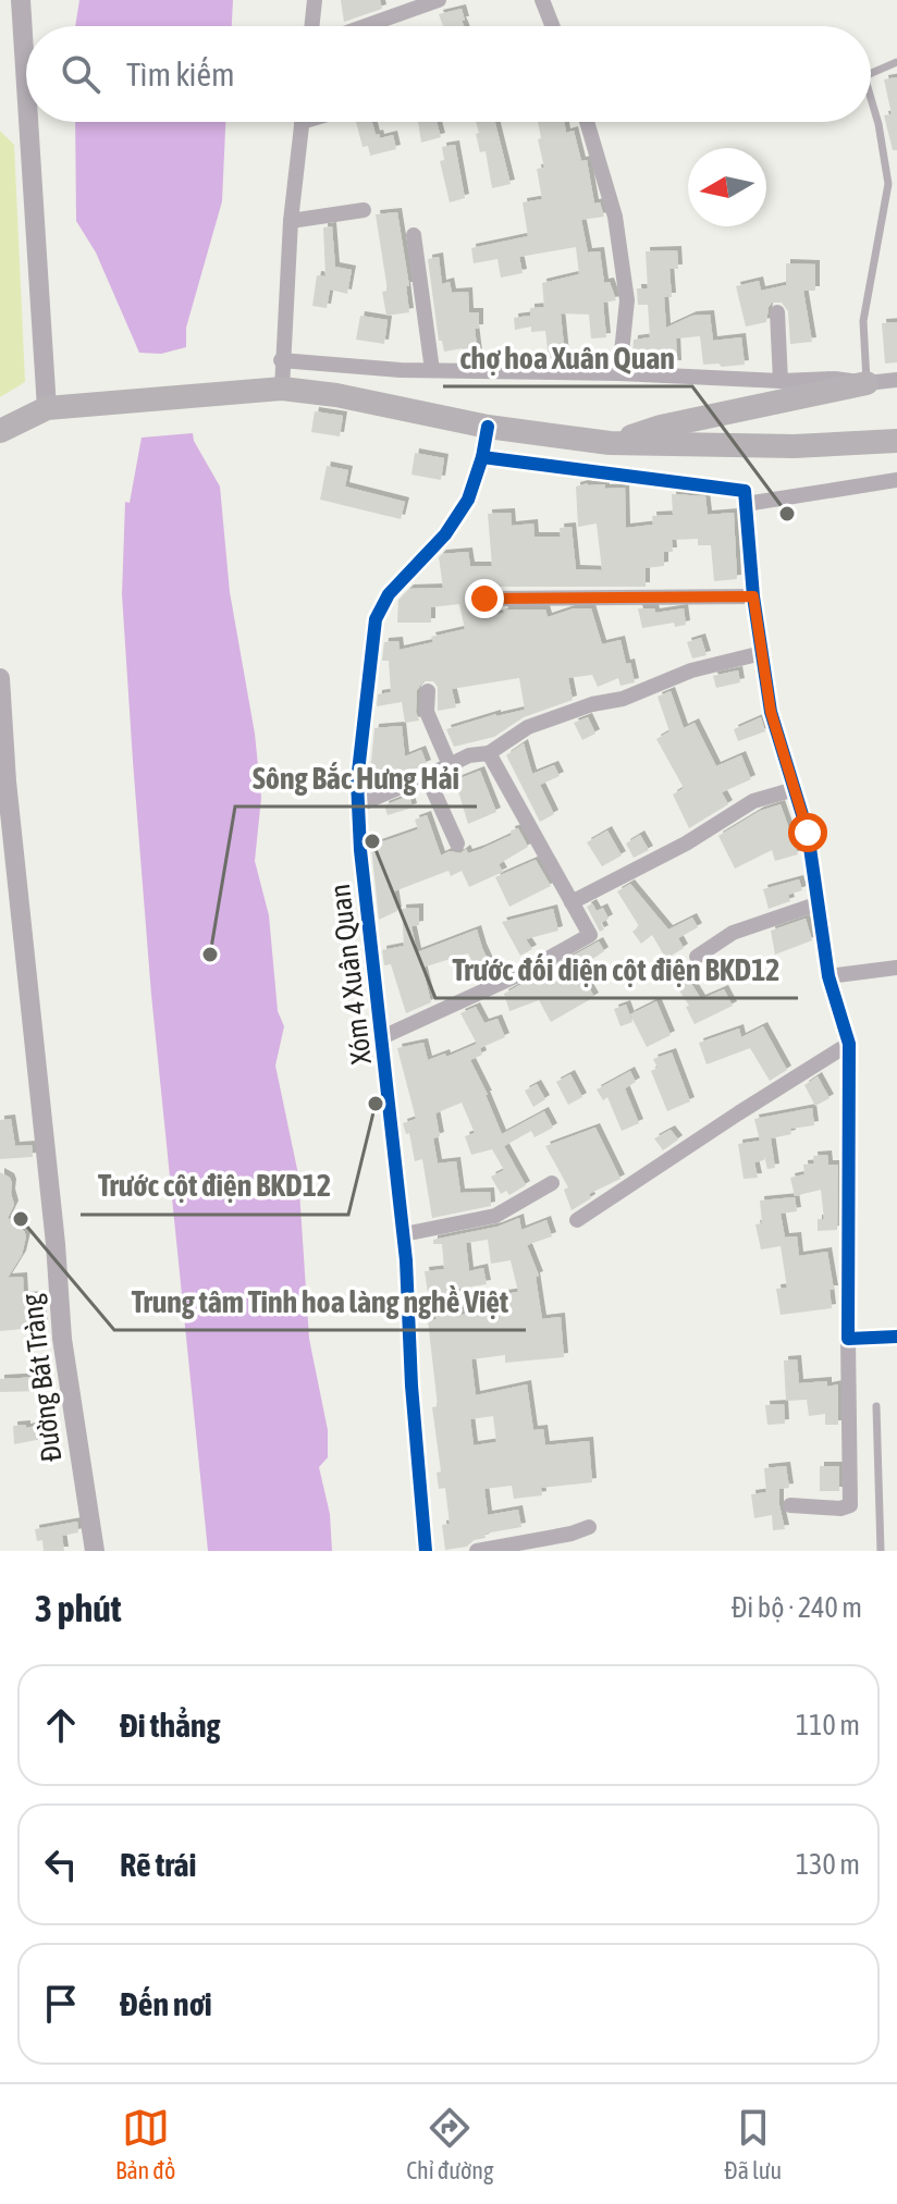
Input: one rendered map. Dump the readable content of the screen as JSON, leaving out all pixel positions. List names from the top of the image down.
{
  "streets": {
    "street": ["Xóm 4 Xuân Quan", "Đường Bát Tràng"]
  },
  "places": [
    "chợ hoa Xuân Quan",
    "Trước đối diện cột điện BKD12",
    "Sông Bắc Hưng Hải",
    "Trước cột điện BKD12",
    "Trung tâm Tinh hoa làng nghề Việt"
  ],
  "north": "left",
  "page": {
    "search": "Tìm kiếm",
    "heading": ["3 phút", "Đi bộ · 240 m"],
    "list": [
      ["Đi thẳng", "110 m"],
      ["Rẽ trái", "130 m"],
      "Đến nơi"
    ],
    "nav": ["Bản đồ", "Chỉ đường", "Đã lưu"]
  }
}
